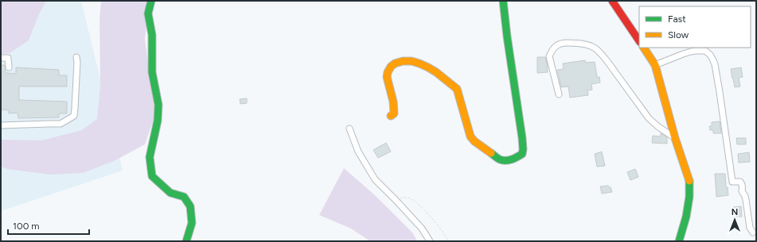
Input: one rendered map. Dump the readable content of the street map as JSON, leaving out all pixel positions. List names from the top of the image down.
{
  "legend": ["Fast", "Slow"],
  "scale_bar": "100 m",
  "north": "top"
}
